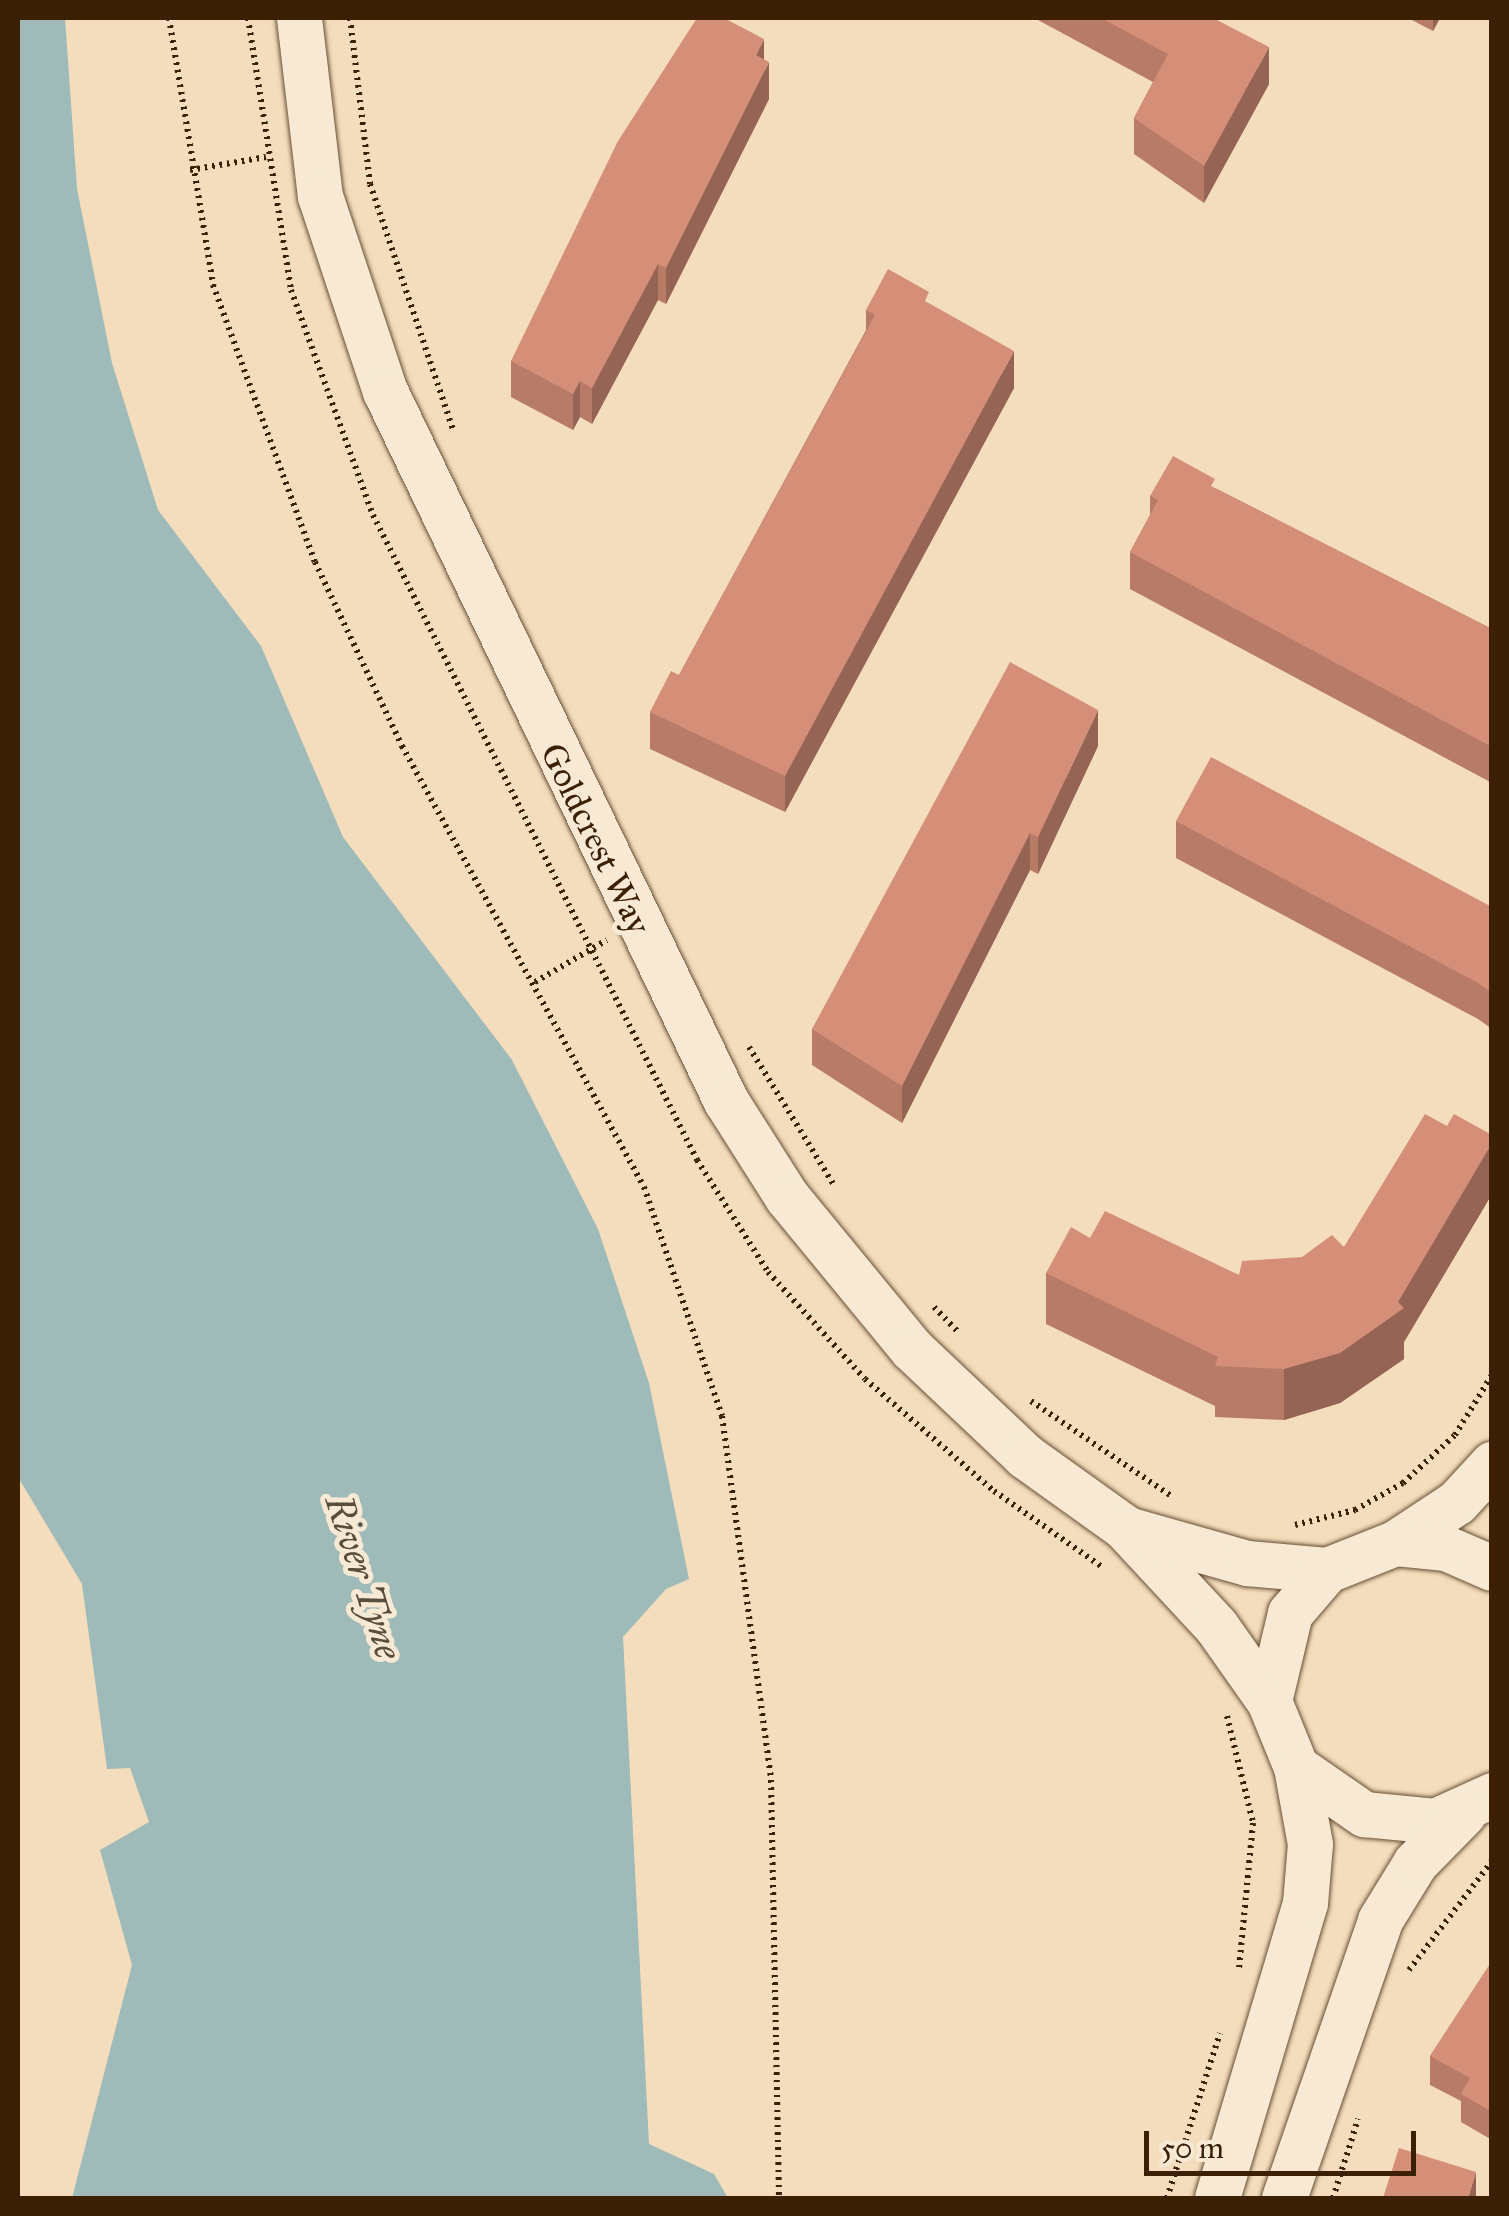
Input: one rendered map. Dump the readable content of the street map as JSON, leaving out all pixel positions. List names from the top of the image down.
{
  "streets": {
    "street": ["Goldcrest Way"]
  },
  "water": ["River Tyne"],
  "scale_bar": "50 m"
}
